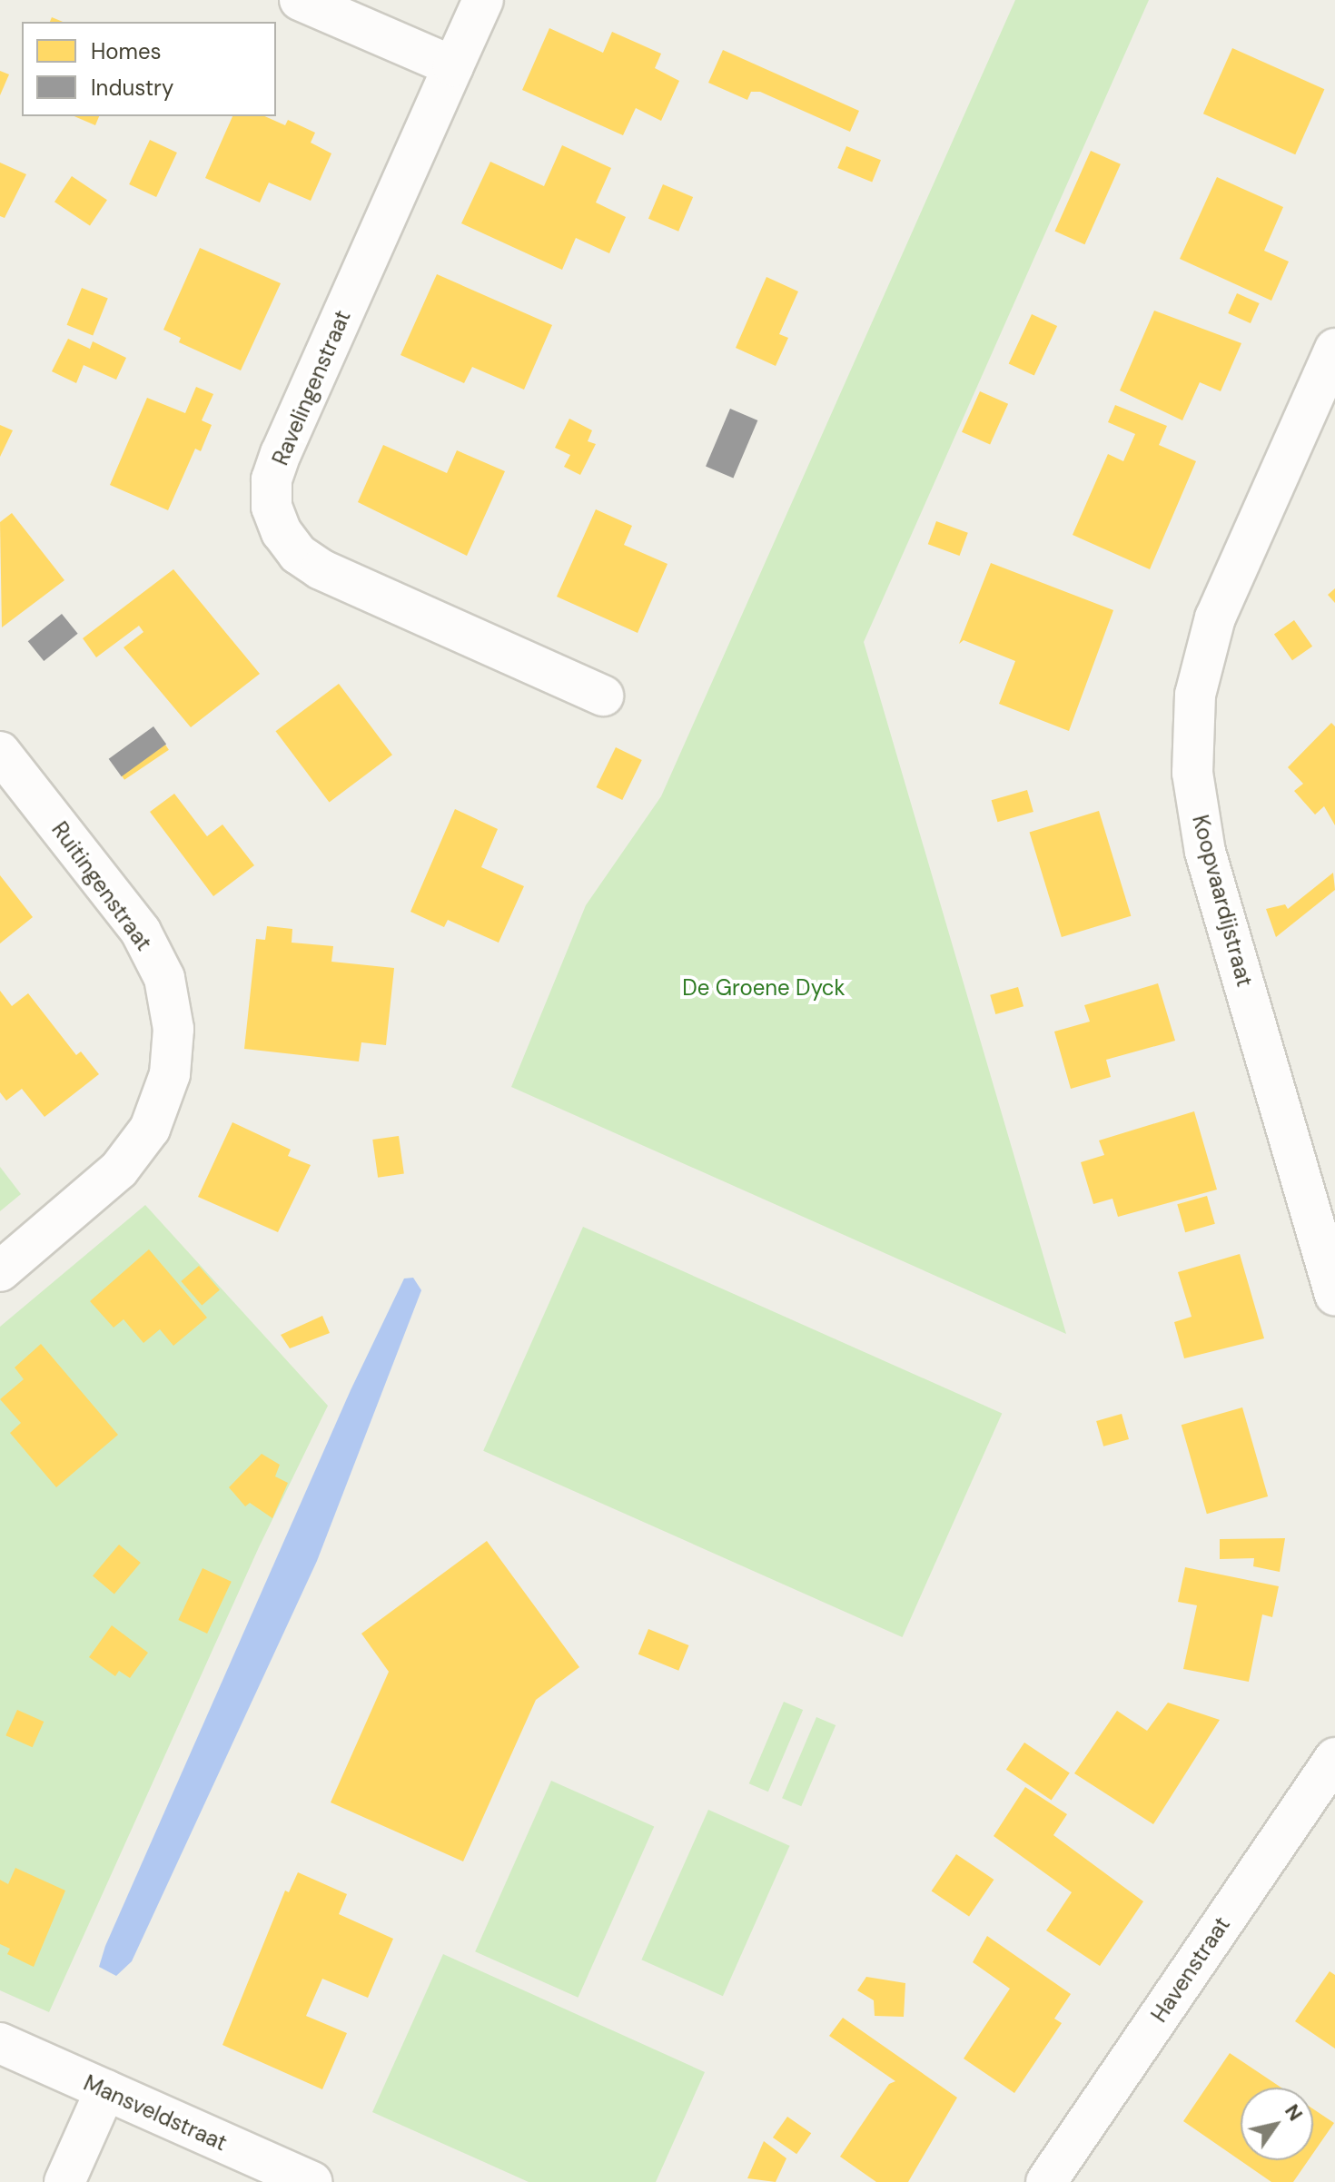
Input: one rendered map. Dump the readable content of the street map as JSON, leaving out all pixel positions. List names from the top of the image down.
{
  "streets": {
    "street": [
      "Ravelingenstraat",
      "Ruitingenstraat",
      "Koopvaardijstraat",
      "Havenstraat",
      "Mansveldstraat"
    ]
  },
  "parks": ["De Groene Dyck"],
  "legend": ["Homes", "Industry"],
  "north": "top right"
}
